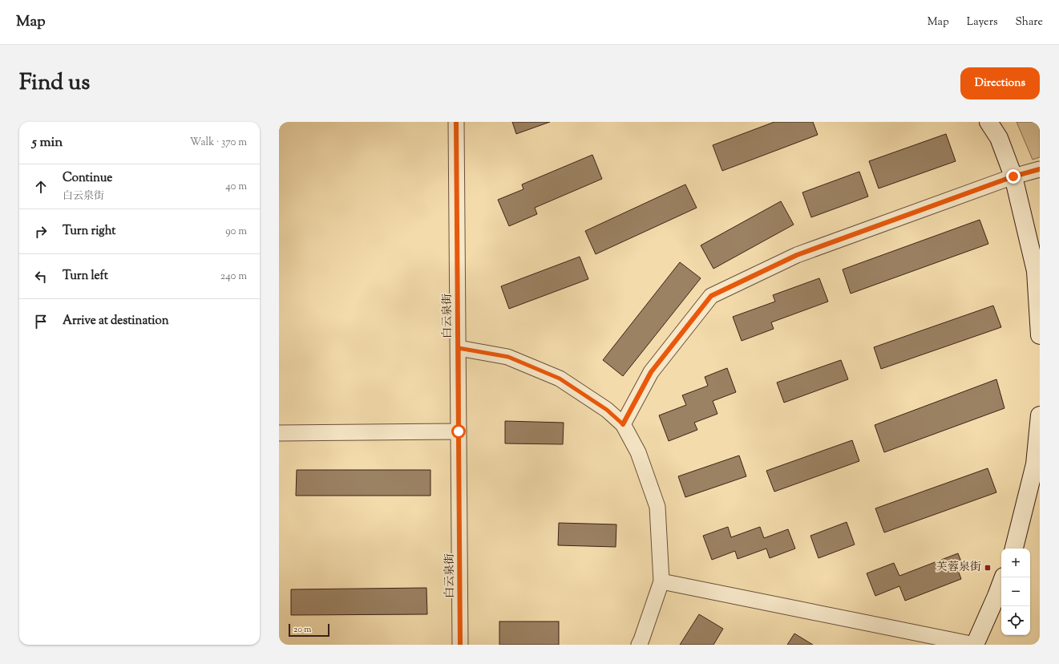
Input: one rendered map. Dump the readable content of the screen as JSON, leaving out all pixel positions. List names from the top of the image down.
{
  "streets": {
    "street": ["白云泉街"]
  },
  "places": {
    "transit": ["芙蓉泉街"]
  },
  "scale_bar": "20 m",
  "page": {
    "header": "Map",
    "nav": ["Map", "Layers", "Share"],
    "title": "Find us",
    "buttons": "Directions",
    "heading": ["5 min", "Walk · 370 m"],
    "list": [
      ["Continue", "白云泉街", "40 m"],
      ["Turn right", "90 m"],
      ["Turn left", "240 m"],
      "Arrive at destination"
    ],
    "map_buttons": ["+", "−"],
    "scale": "20 m"
  }
}
